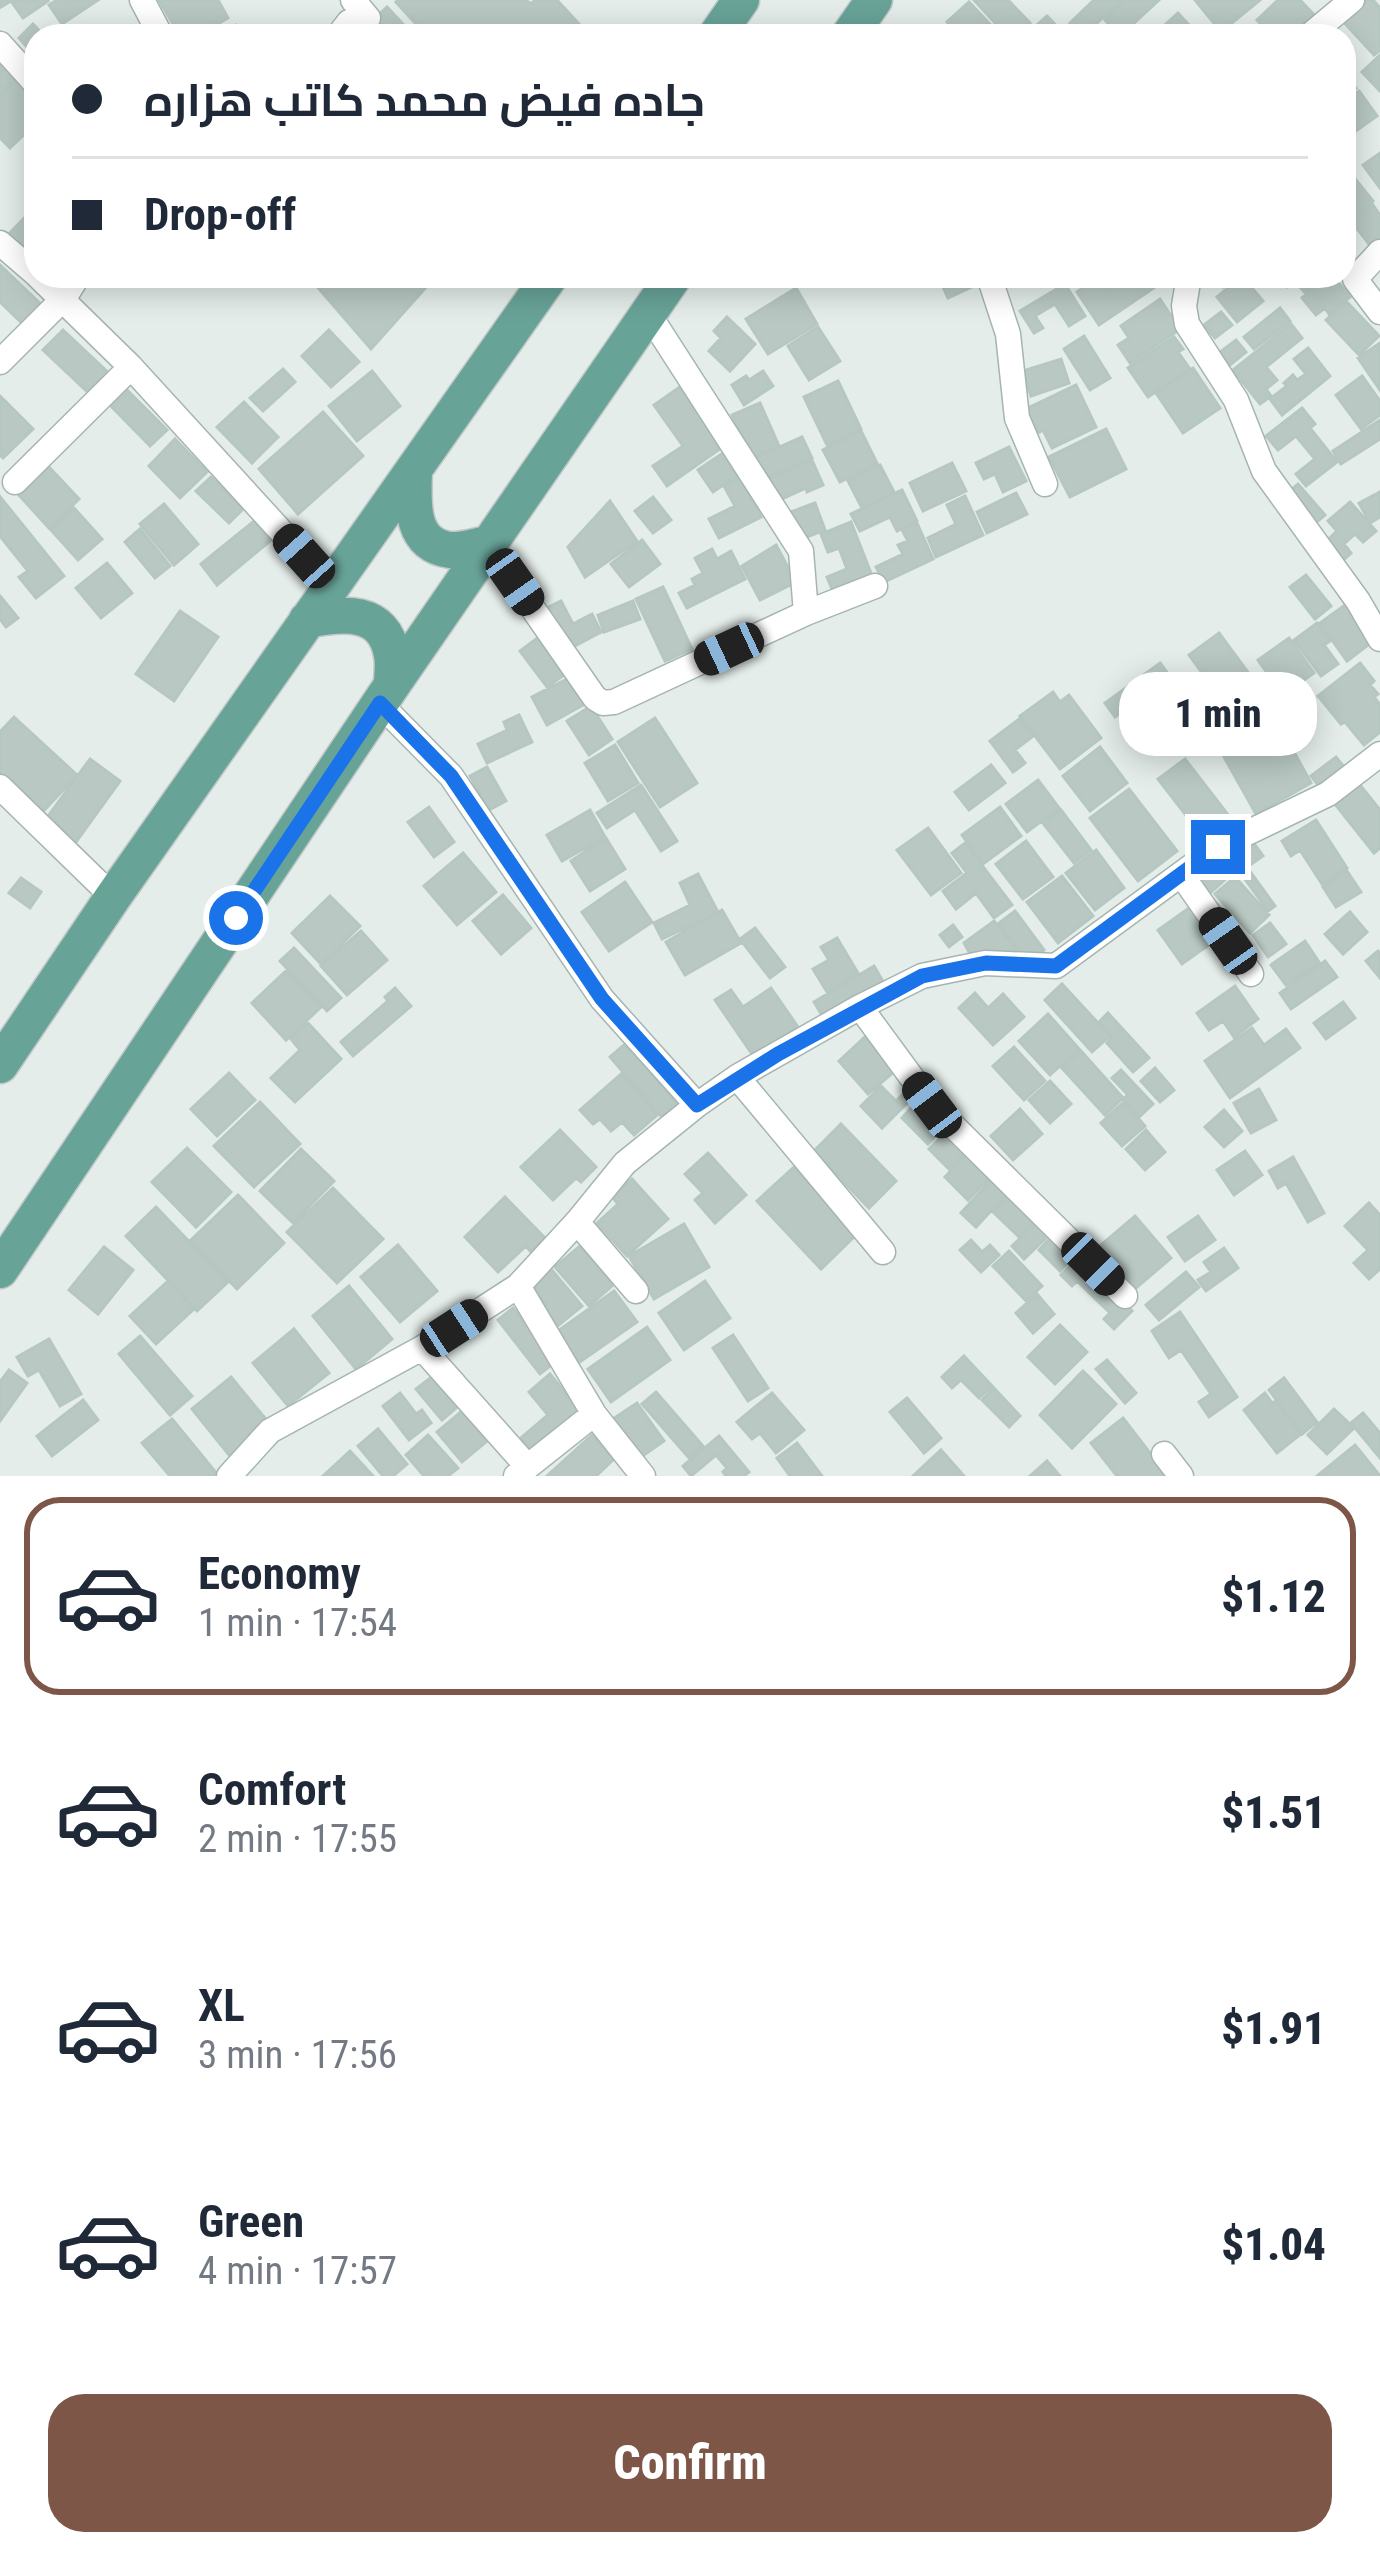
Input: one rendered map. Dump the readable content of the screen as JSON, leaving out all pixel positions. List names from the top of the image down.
{
  "page": {
    "banner": ["جاده فیض محمد کاتب هزاره", "Drop-off"],
    "bubble": "1 min",
    "list": [
      {
        "name": "Economy",
        "note": "1 min · 17:54",
        "value": "$1.12"
      },
      {
        "name": "Comfort",
        "note": "2 min · 17:55",
        "value": "$1.51"
      },
      {
        "name": "XL",
        "note": "3 min · 17:56",
        "value": "$1.91"
      },
      {
        "name": "Green",
        "note": "4 min · 17:57",
        "value": "$1.04"
      }
    ],
    "buttons": "Confirm"
  }
}
